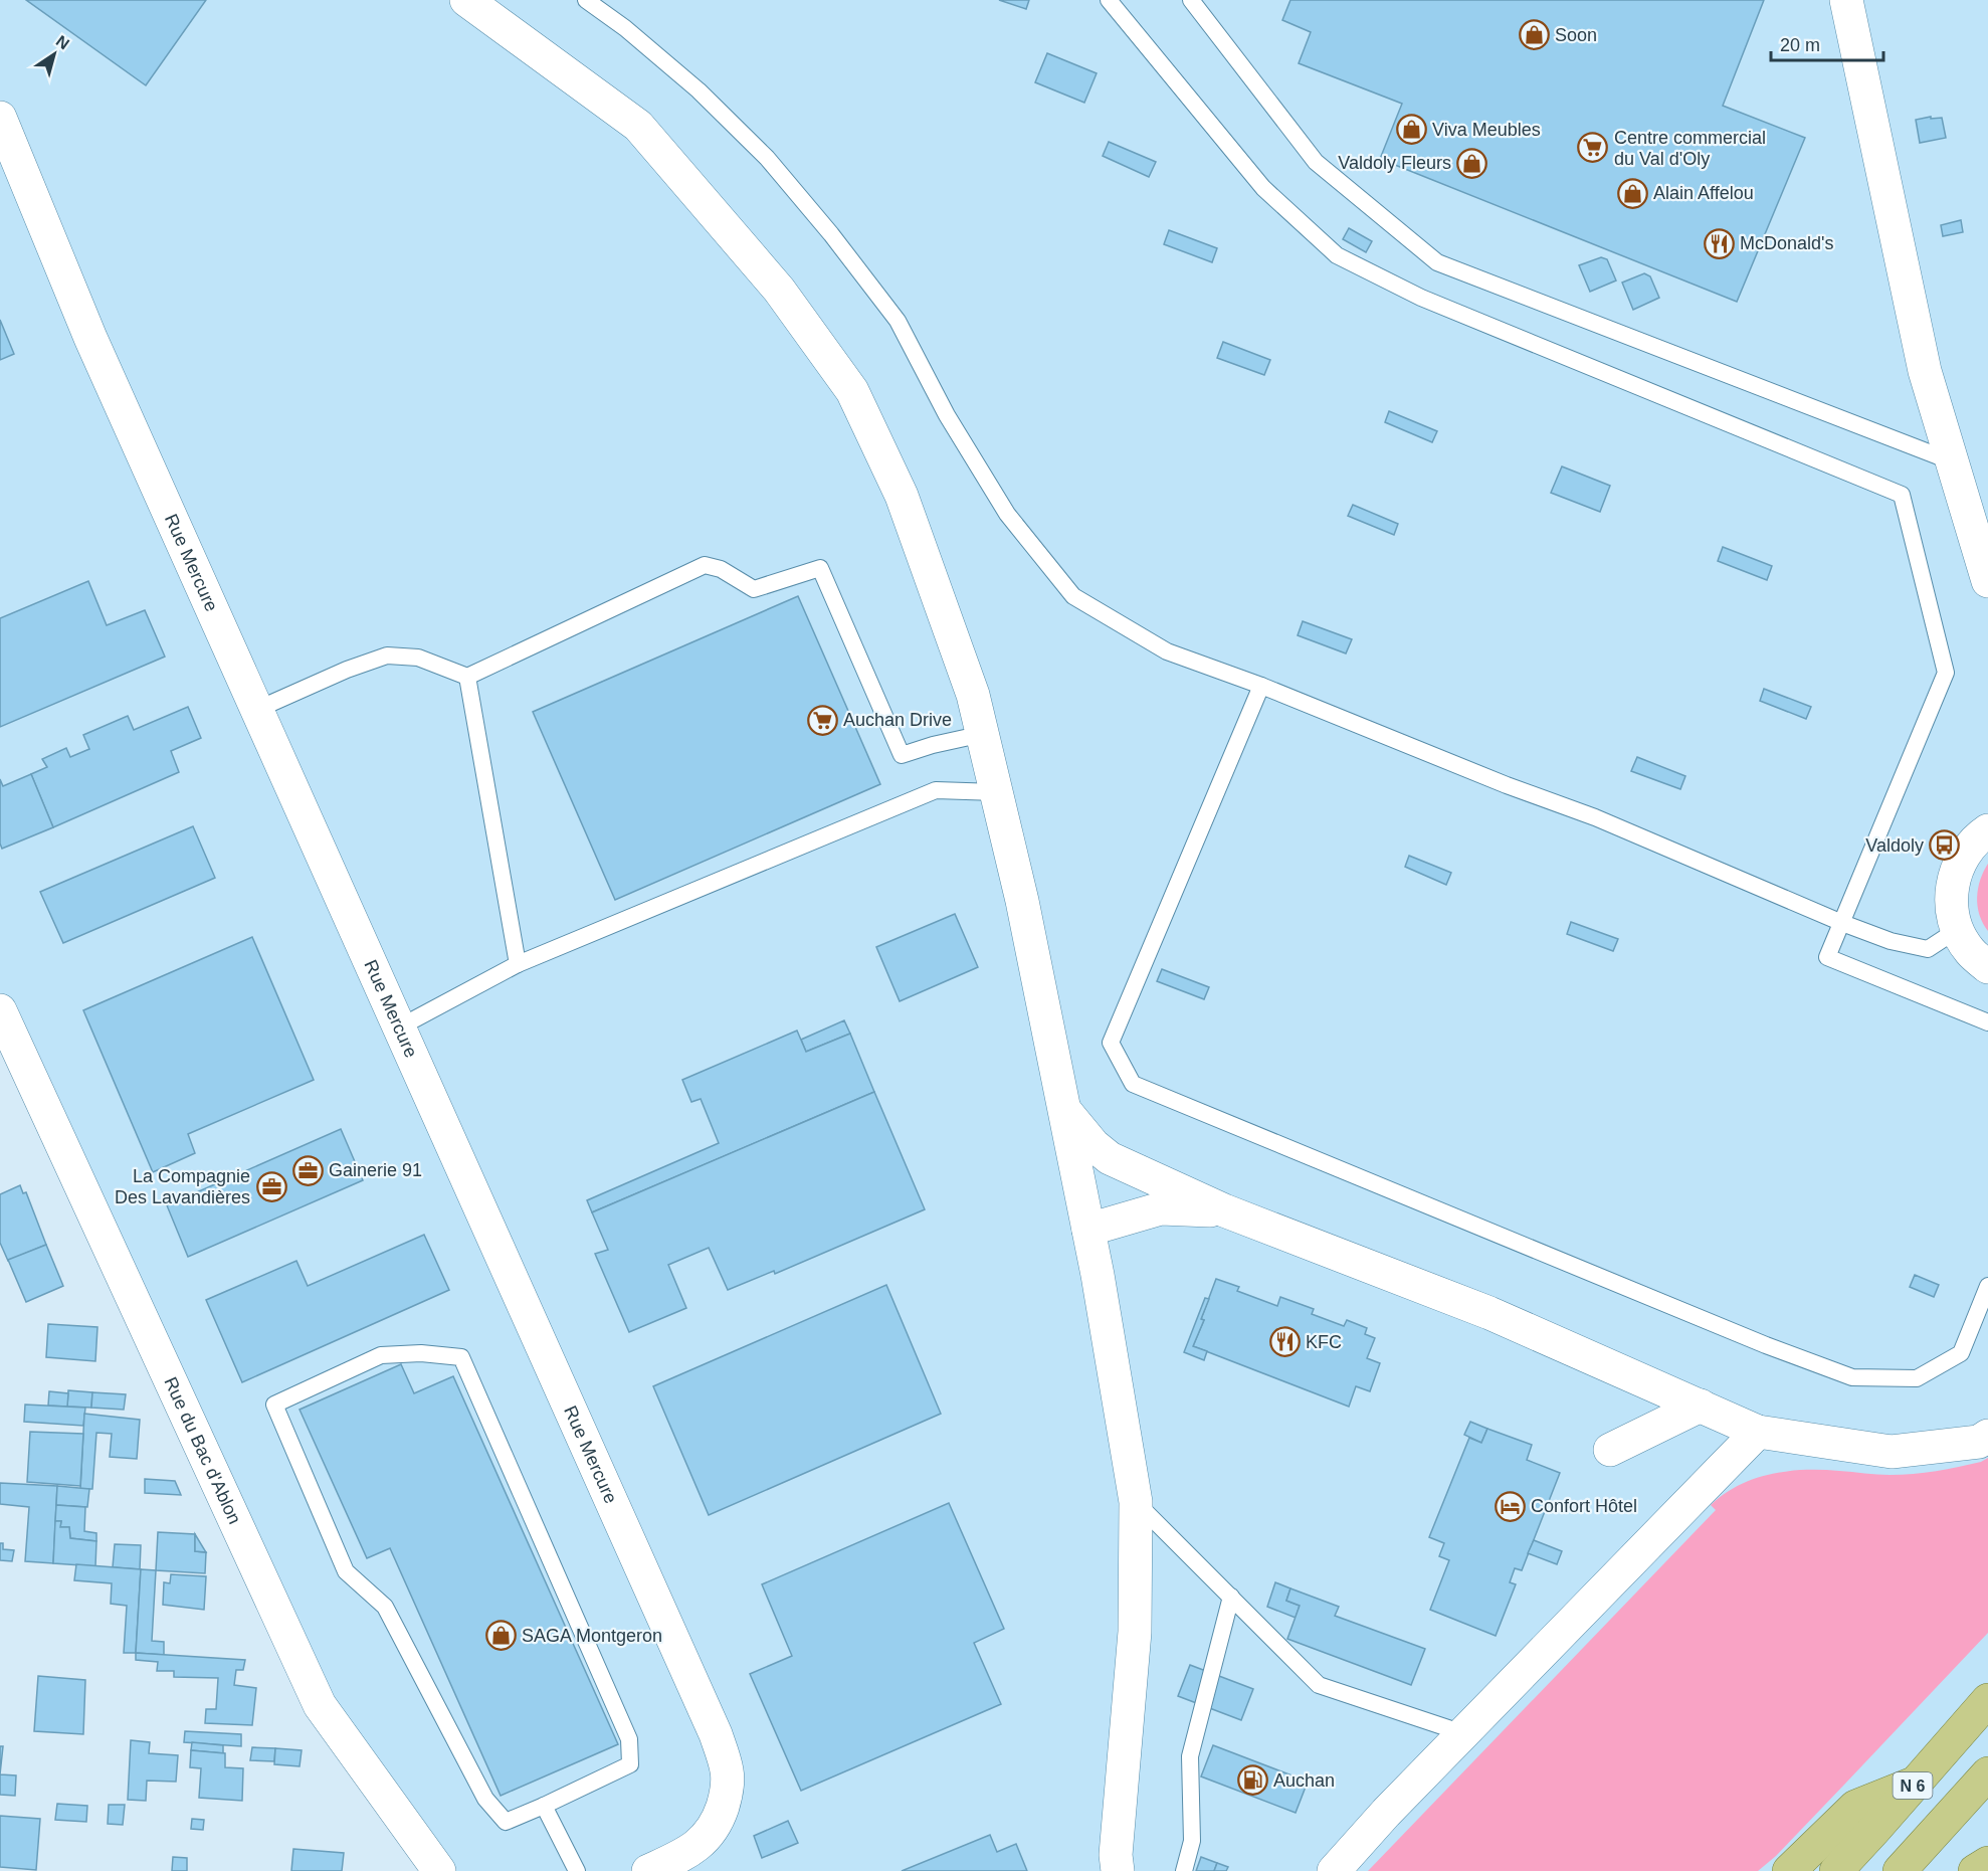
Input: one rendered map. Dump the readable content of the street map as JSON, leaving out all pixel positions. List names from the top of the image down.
{
  "streets": {
    "main road": ["N 6"],
    "street": ["Rue Mercure", "Rue du Bac d'Ablon"]
  },
  "places": {
    "shop": [
      "Soon",
      "Viva Meubles",
      "Valdoly Fleurs",
      "Alain Affelou",
      "SAGA Montgeron"
    ],
    "supermarket": ["Centre commercial du Val d'Oly", "Auchan Drive"],
    "restaurant": ["McDonald's", "KFC"],
    "bus stop": ["Valdoly"],
    "office": ["Gainerie 91", "La Compagnie Des Lavandières"],
    "hotel": ["Confort Hôtel"],
    "fuel station": ["Auchan"]
  },
  "scale_bar": "20 m",
  "north": "top right"
}
